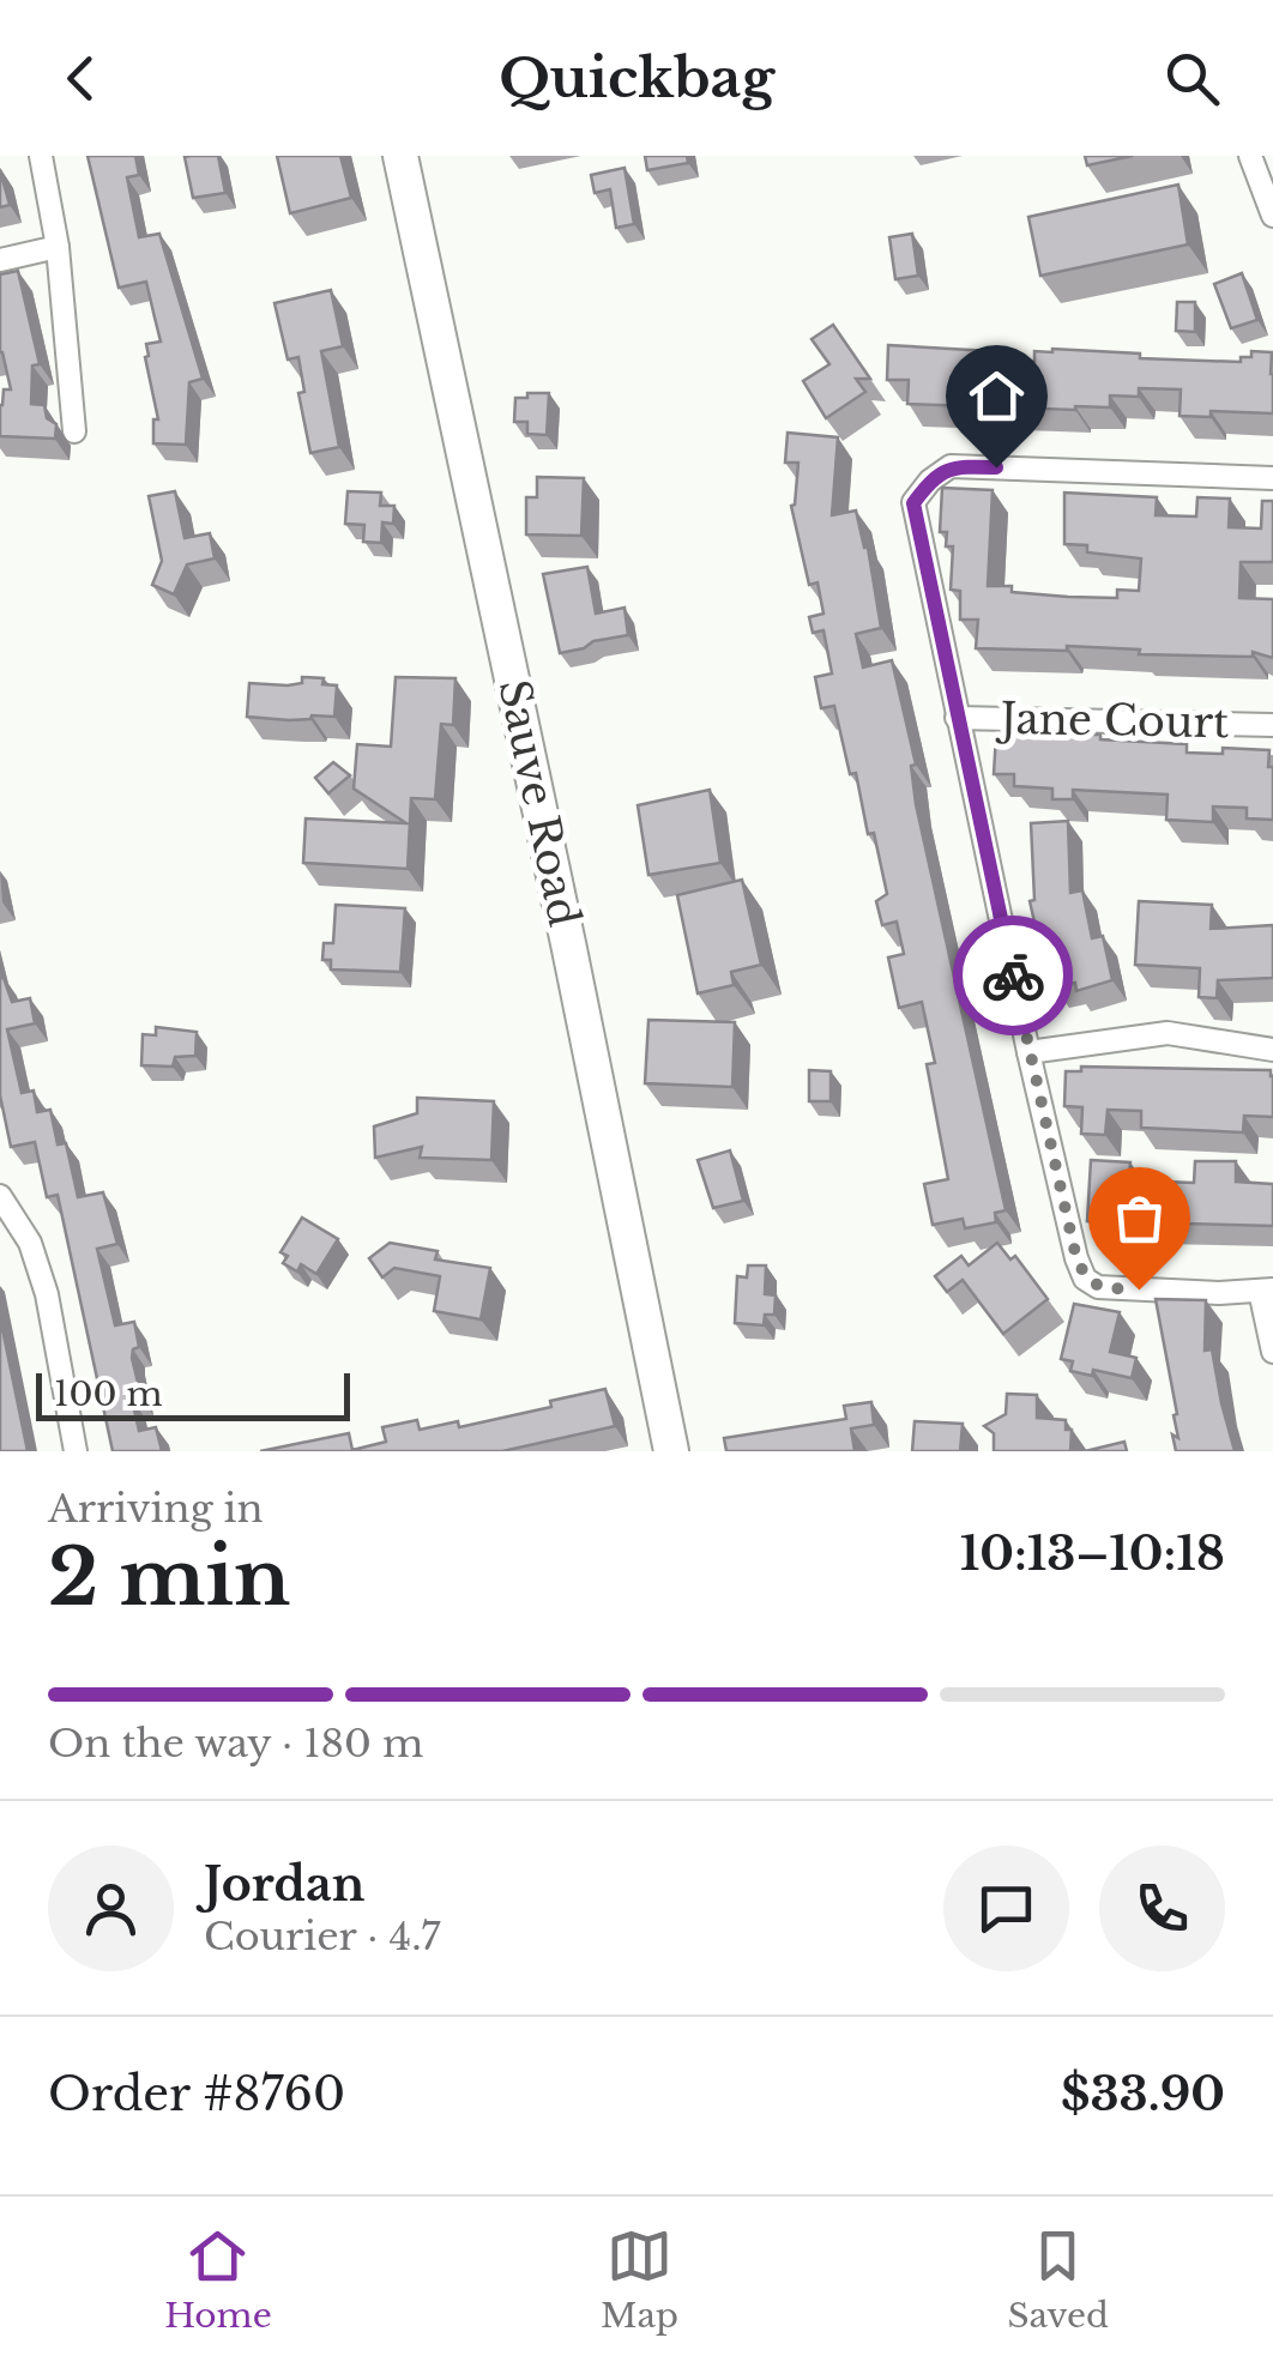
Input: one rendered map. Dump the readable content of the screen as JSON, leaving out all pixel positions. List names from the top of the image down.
{
  "streets": {
    "street": ["Jane Court", "Sauve Road"]
  },
  "scale_bar": "100 m",
  "page": {
    "header": "Quickbag",
    "scale": "100 m",
    "heading": ["2 min", "Arriving in", "10:13–10:18"],
    "panel": [
      "Jordan",
      "Courier · 4.7",
      "Order #8760",
      "$33.90"
    ],
    "bar": "On the way · 180 m",
    "tabs": ["Home", "Map", "Saved"]
  }
}
